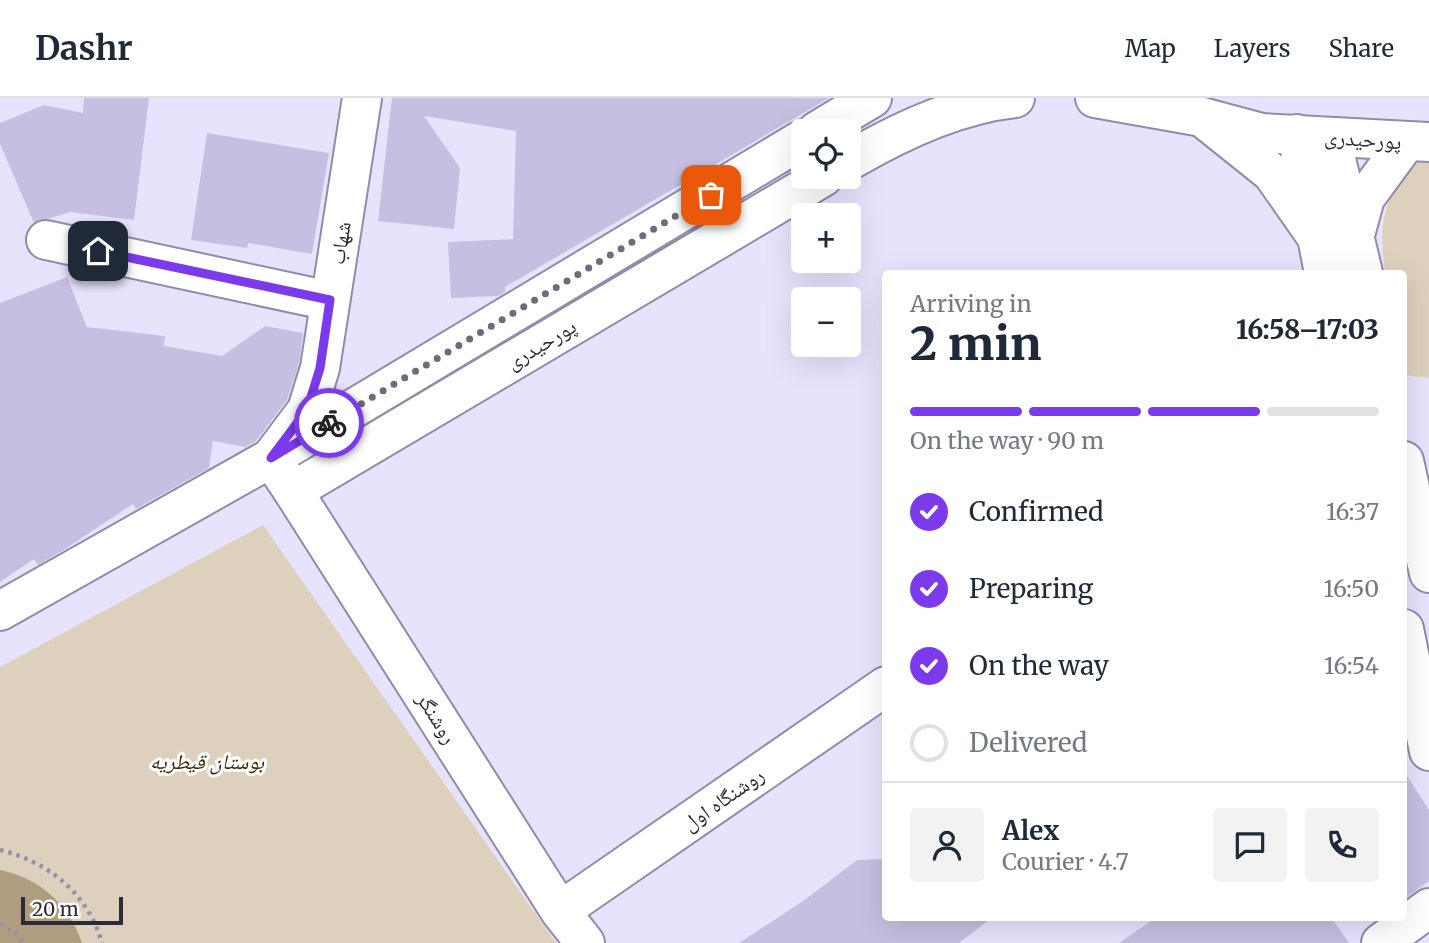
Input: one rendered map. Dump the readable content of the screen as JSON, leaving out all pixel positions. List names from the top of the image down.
{
  "streets": {
    "street": [
      "پورحیدری",
      "شهاب",
      "روشنگر",
      "روشنگاه اول"
    ]
  },
  "crossings": [
    ["پورحیدری", "شهاب"],
    ["پورحیدری", "روشنگر"],
    ["روشنگر", "روشنگاه اول"]
  ],
  "parks": ["بوستان قیطریه"],
  "scale_bar": "20 m",
  "page": {
    "header": "Dashr",
    "nav": ["Map", "Layers", "Share"],
    "map_buttons": ["+", "−"],
    "heading": ["2 min", "Arriving in", "16:58–17:03"],
    "panel": ["Alex", "Courier · 4.7"],
    "bar": "On the way · 90 m",
    "list": [
      ["Confirmed", "16:37"],
      ["Preparing", "16:50"],
      ["On the way", "16:54"],
      "Delivered"
    ],
    "scale": "20 m"
  }
}
